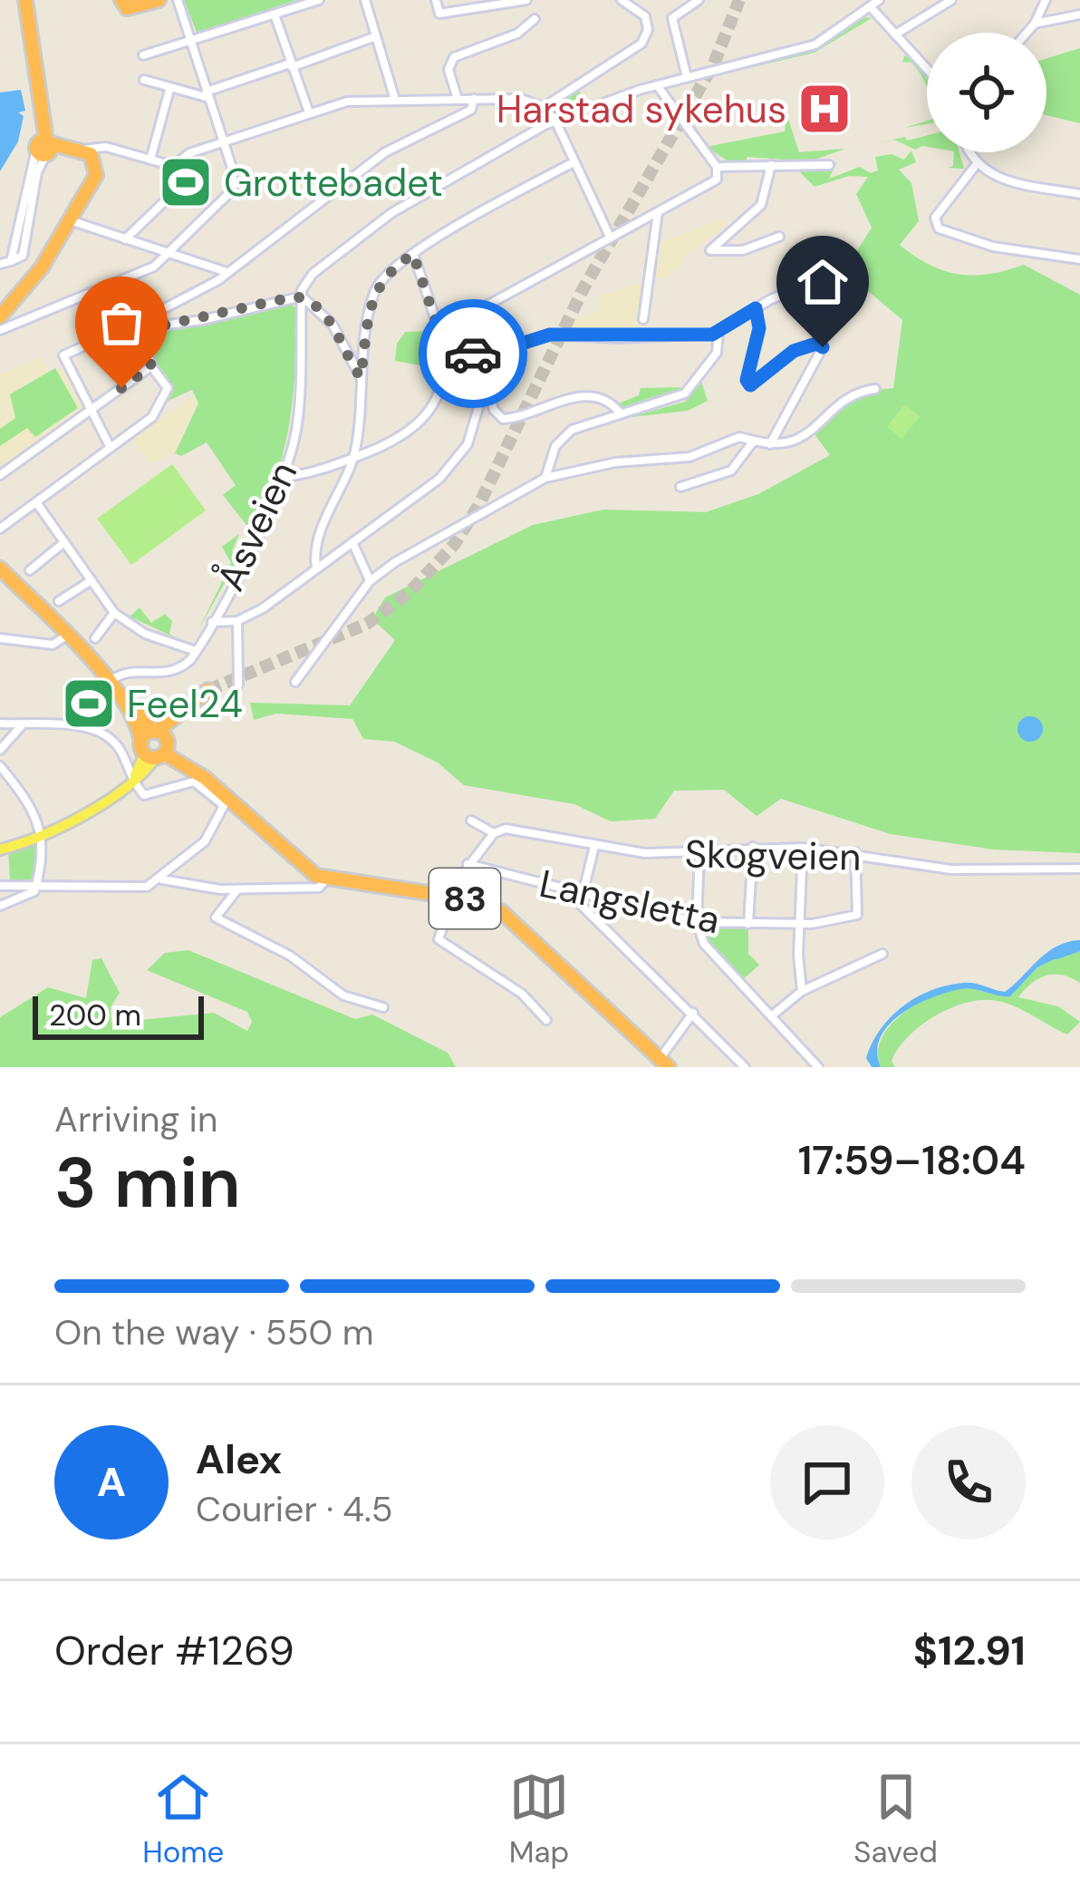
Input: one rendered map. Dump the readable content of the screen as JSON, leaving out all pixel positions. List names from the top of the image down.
{
  "streets": {
    "highway": ["83"],
    "street": ["Åsveien", "Skogveien", "Langsletta"]
  },
  "crossings": [
    ["Skogveien", "Langsletta"]
  ],
  "places": {
    "hospital": ["Harstad sykehus"],
    "sports": ["Grottebadet", "Feel24"]
  },
  "scale_bar": "200 m",
  "page": {
    "scale": "200 m",
    "heading": ["3 min", "Arriving in", "17:59–18:04"],
    "panel": [
      "Alex",
      "Courier · 4.5",
      "Order #1269",
      "$12.91"
    ],
    "bar": "On the way · 550 m",
    "round": "A",
    "tabs": ["Home", "Map", "Saved"]
  }
}
